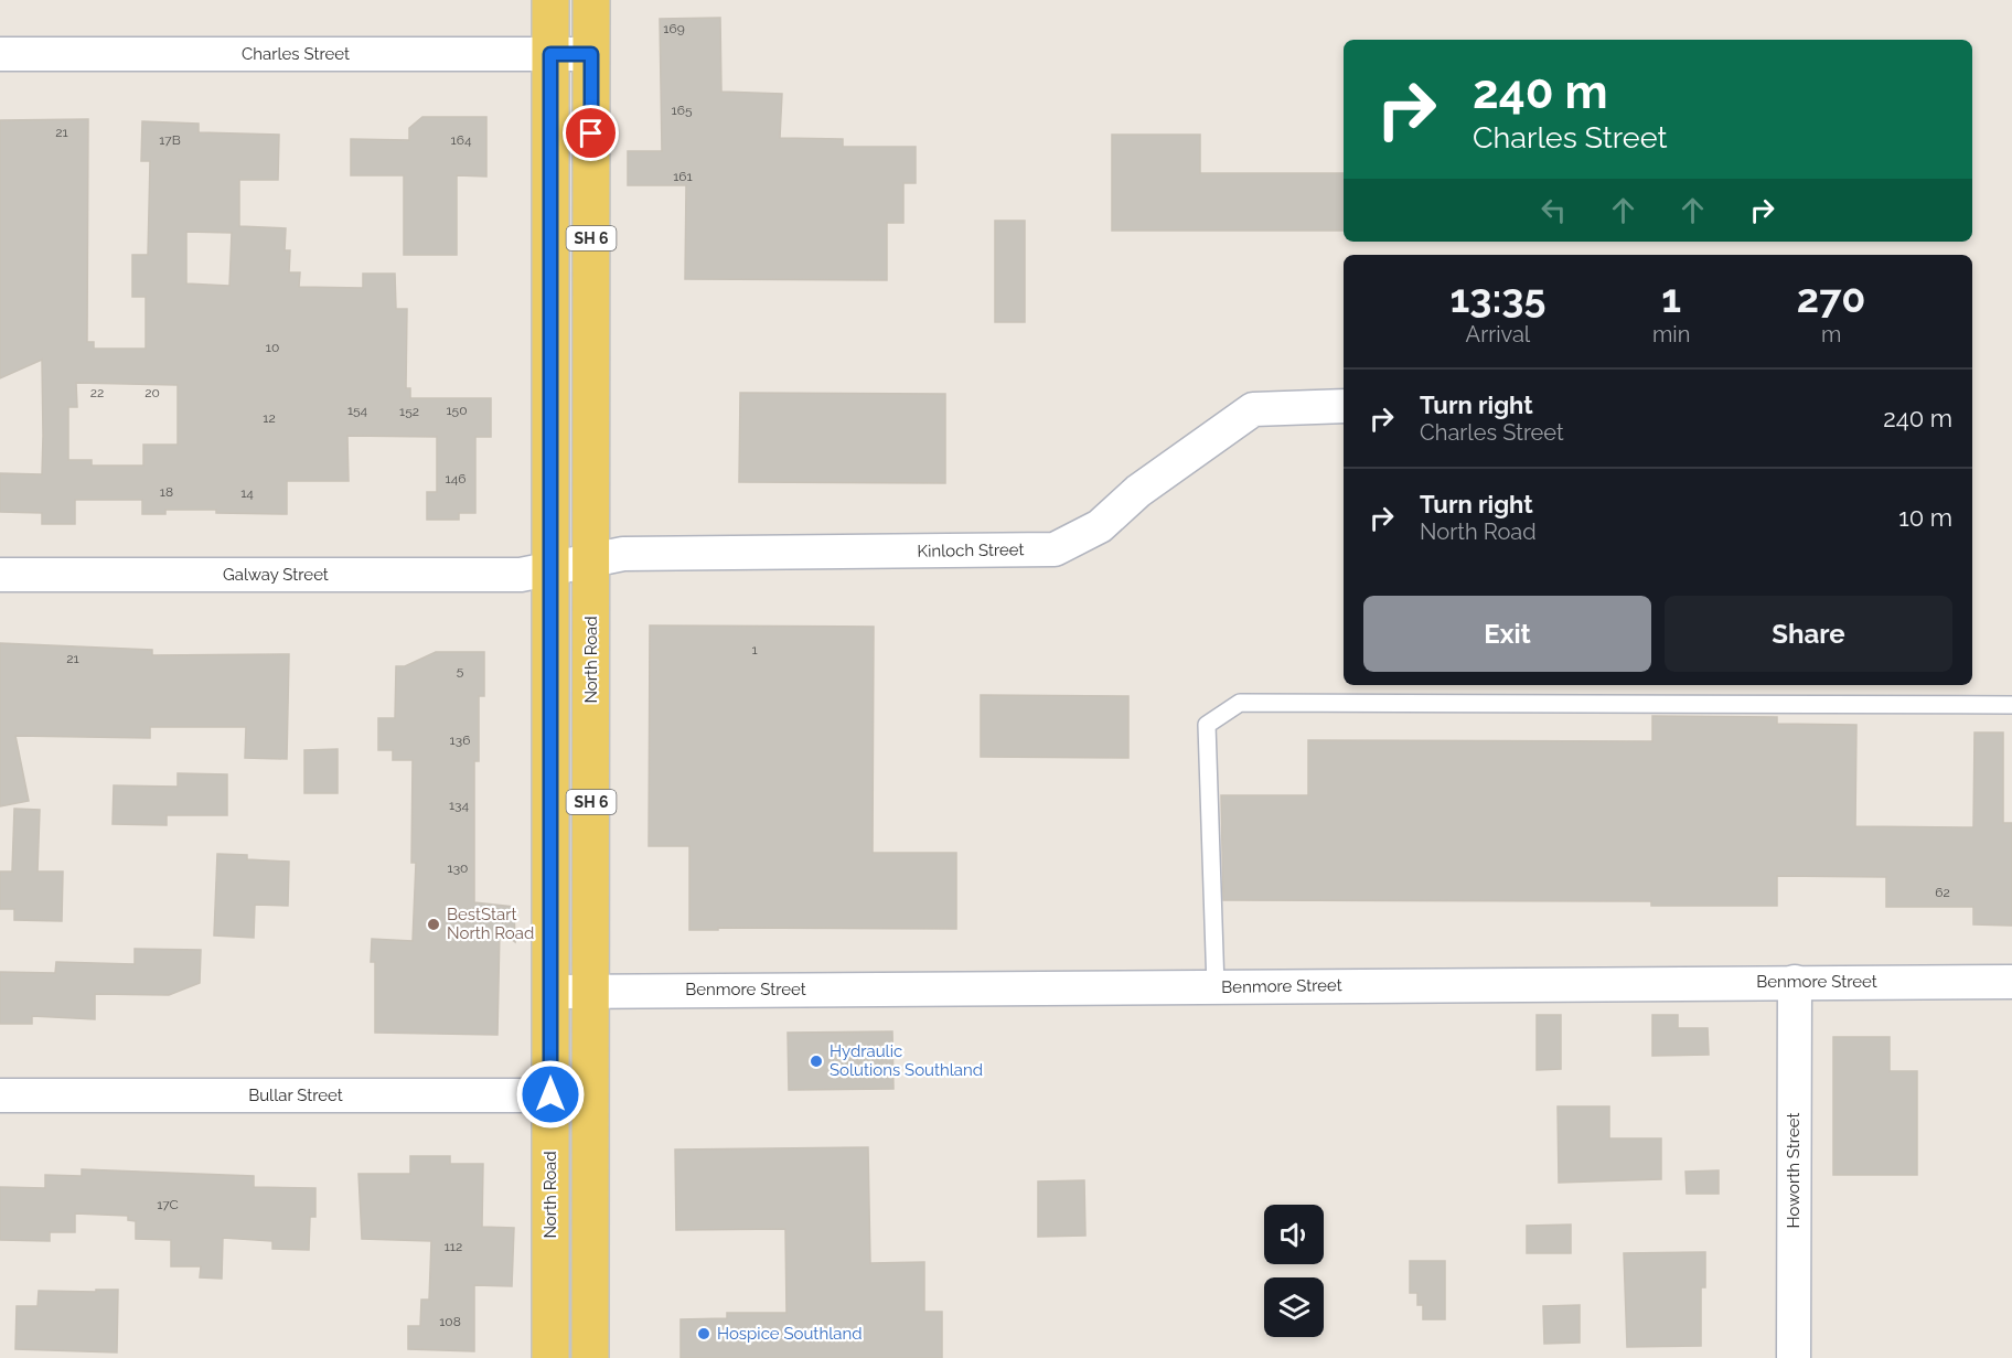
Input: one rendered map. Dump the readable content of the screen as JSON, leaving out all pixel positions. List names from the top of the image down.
{
  "streets": {
    "main road": ["SH 6", "North Road"],
    "street": [
      "Charles Street",
      "Kinloch Street",
      "Galway Street",
      "Benmore Street",
      "Bullar Street",
      "Howorth Street"
    ]
  },
  "crossings": [
    ["Charles Street", "North Road"],
    ["Kinloch Street", "Galway Street"],
    ["Kinloch Street", "North Road"],
    ["Galway Street", "North Road"],
    ["North Road", "Benmore Street"],
    ["North Road", "Bullar Street"],
    ["Benmore Street", "Howorth Street"]
  ],
  "places": ["BestStart North Road", "Hydraulic Solutions Southland", "Hospice Southland"],
  "house_numbers": [
    "169",
    "165",
    "21",
    "17B",
    "164",
    "161",
    "10",
    "22",
    "20",
    "154",
    "150",
    "152",
    "12",
    "146",
    "18",
    "14",
    "1",
    "21",
    "5",
    "136",
    "134",
    "130",
    "62",
    "17C",
    "112",
    "108"
  ],
  "page": {
    "turn": ["240 m", "Charles Street"],
    "eta": [
      "13:35",
      "Arrival",
      "1",
      "min",
      "270",
      "m"
    ],
    "list": [
      {
        "name": "Turn right",
        "note": "Charles Street",
        "value": "240 m"
      },
      {
        "name": "Turn right",
        "note": "North Road",
        "value": "10 m"
      }
    ],
    "buttons": ["Exit", "Share"]
  }
}
